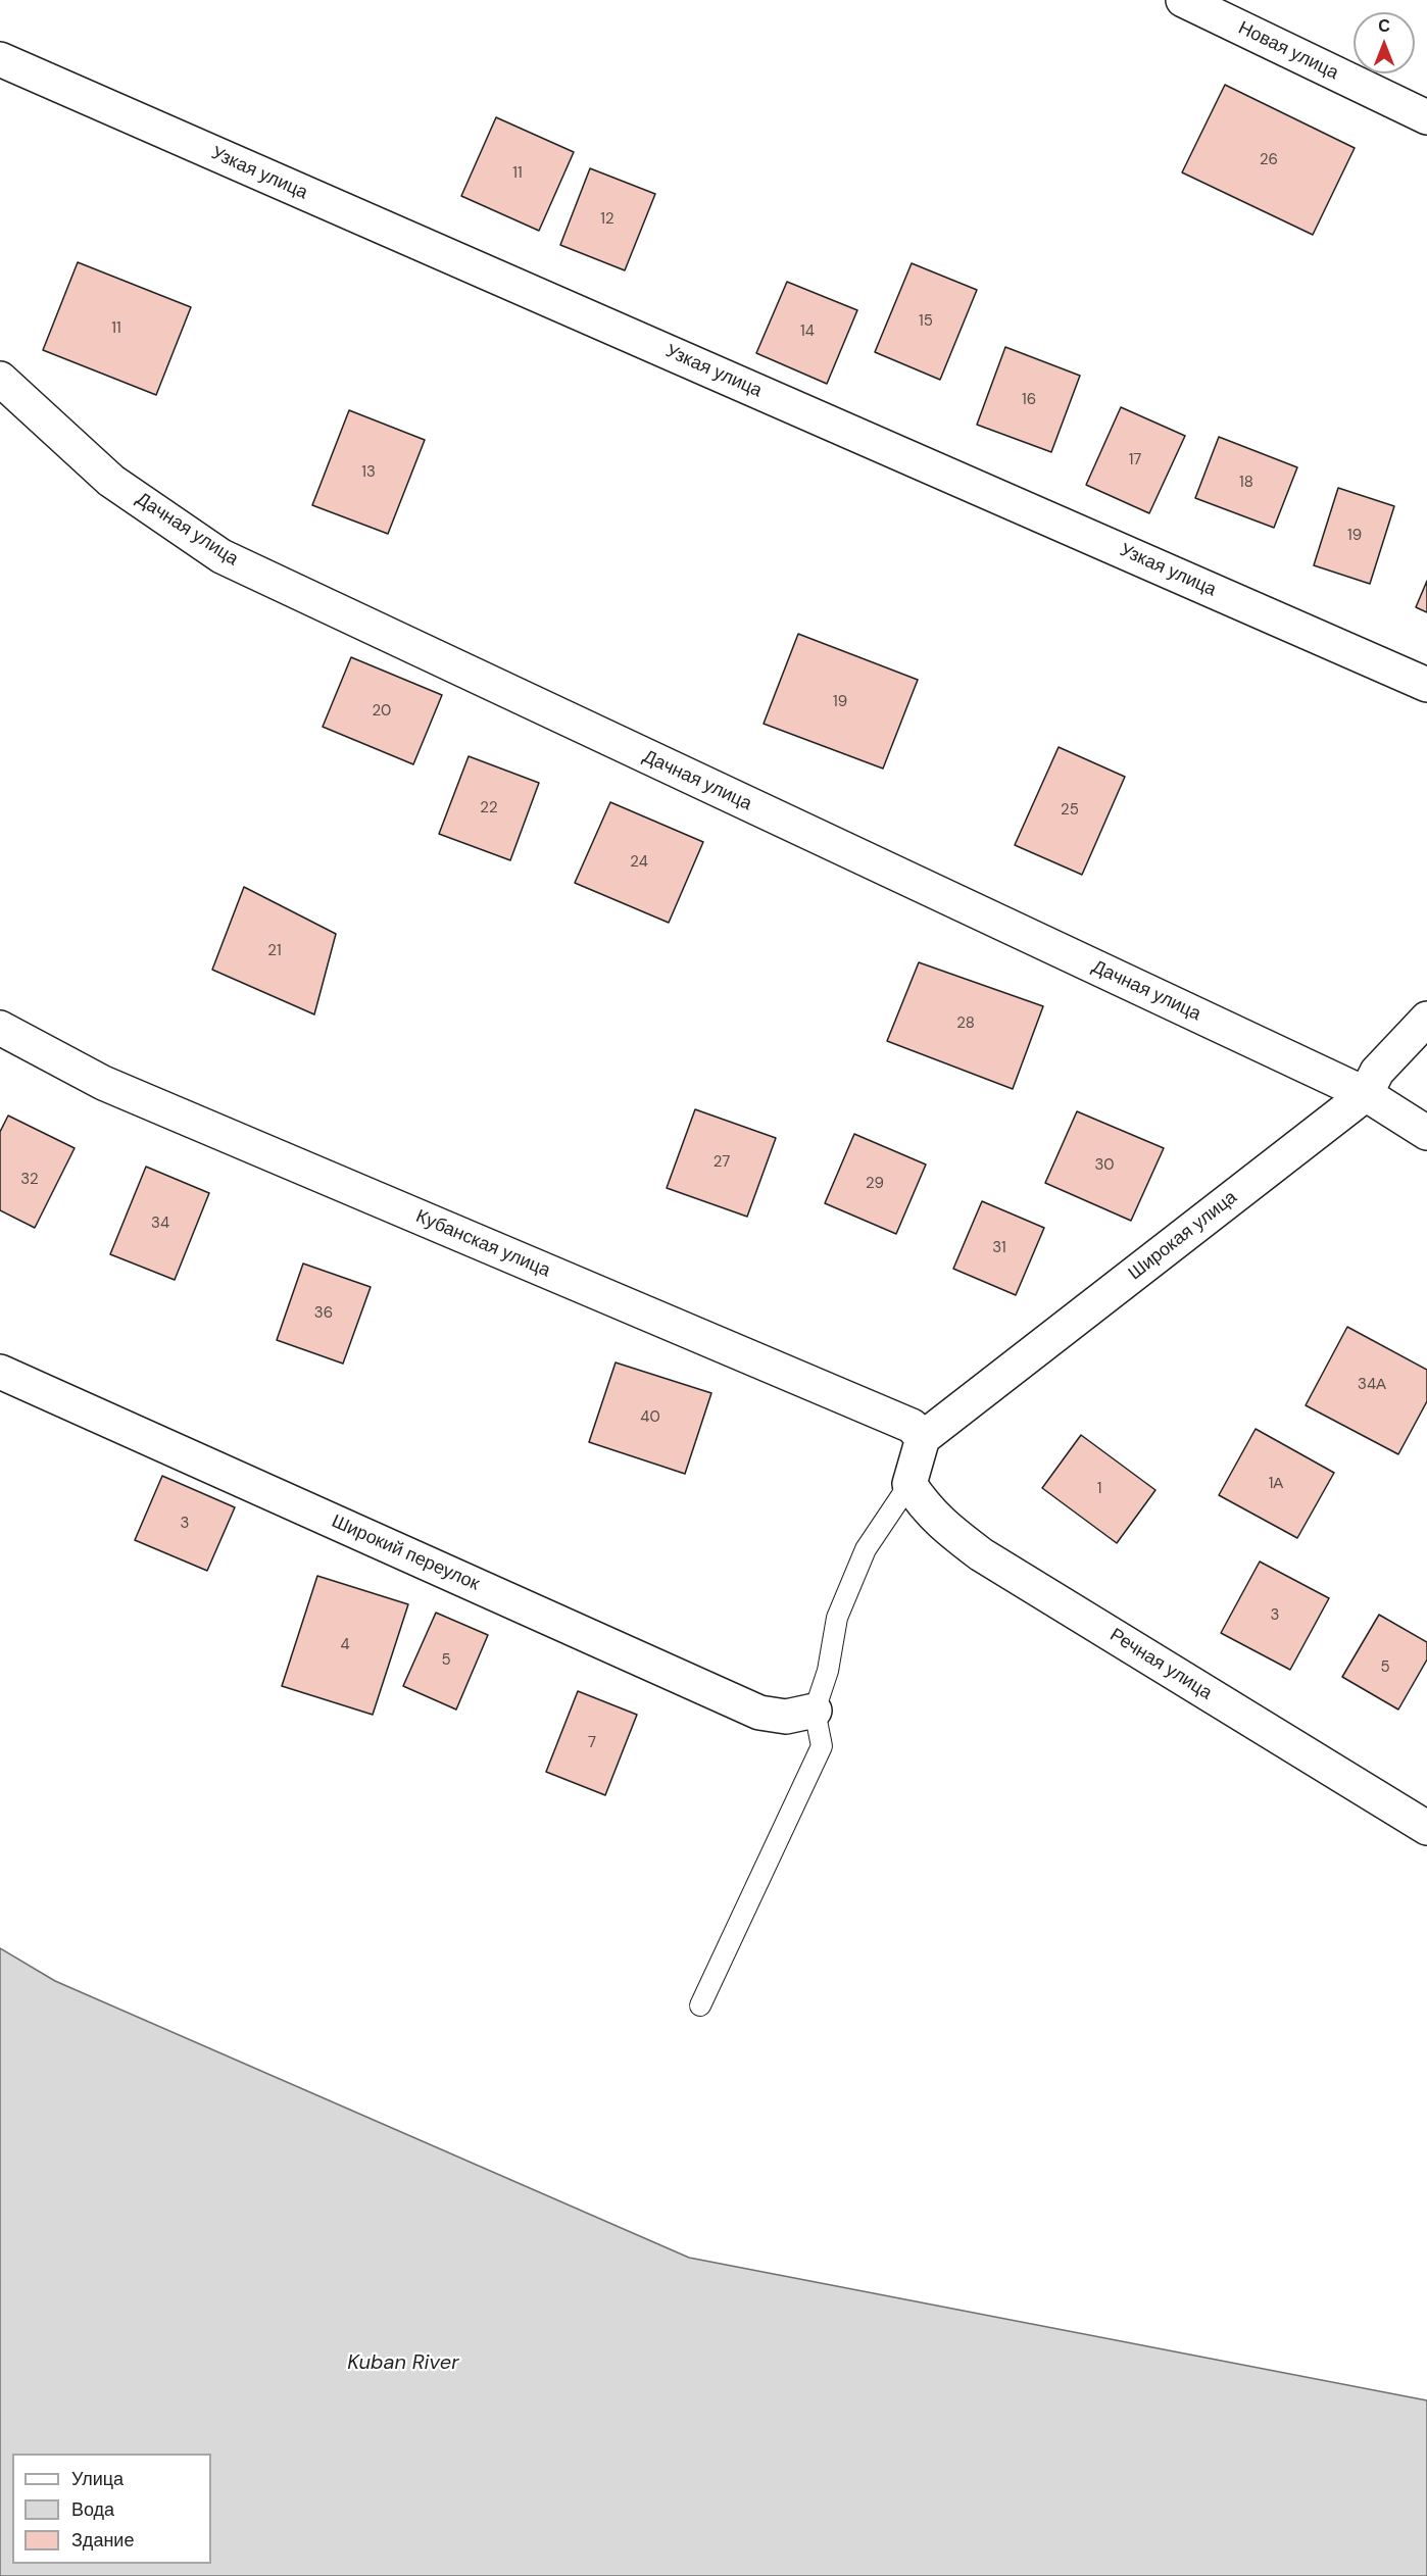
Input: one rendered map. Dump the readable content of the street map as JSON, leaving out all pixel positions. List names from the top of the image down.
{
  "streets": {
    "street": [
      "Новая улица",
      "Узкая улица",
      "Дачная улица",
      "Широкая улица",
      "Кубанская улица",
      "Широкий переулок",
      "Речная улица"
    ]
  },
  "crossings": [
    ["Дачная улица", "Широкая улица"],
    ["Широкая улица", "Кубанская улица"]
  ],
  "water": ["Kuban River"],
  "house_numbers": [
    "26",
    "11",
    "12",
    "15",
    "11",
    "14",
    "16",
    "17",
    "13",
    "18",
    "19",
    "19",
    "20",
    "22",
    "25",
    "24",
    "21",
    "28",
    "27",
    "30",
    "32",
    "29",
    "34",
    "31",
    "36",
    "34А",
    "40",
    "1А",
    "1",
    "3",
    "3",
    "4",
    "5",
    "5",
    "7"
  ],
  "legend": ["Улица", "Вода", "Здание"],
  "north": "top"
}
